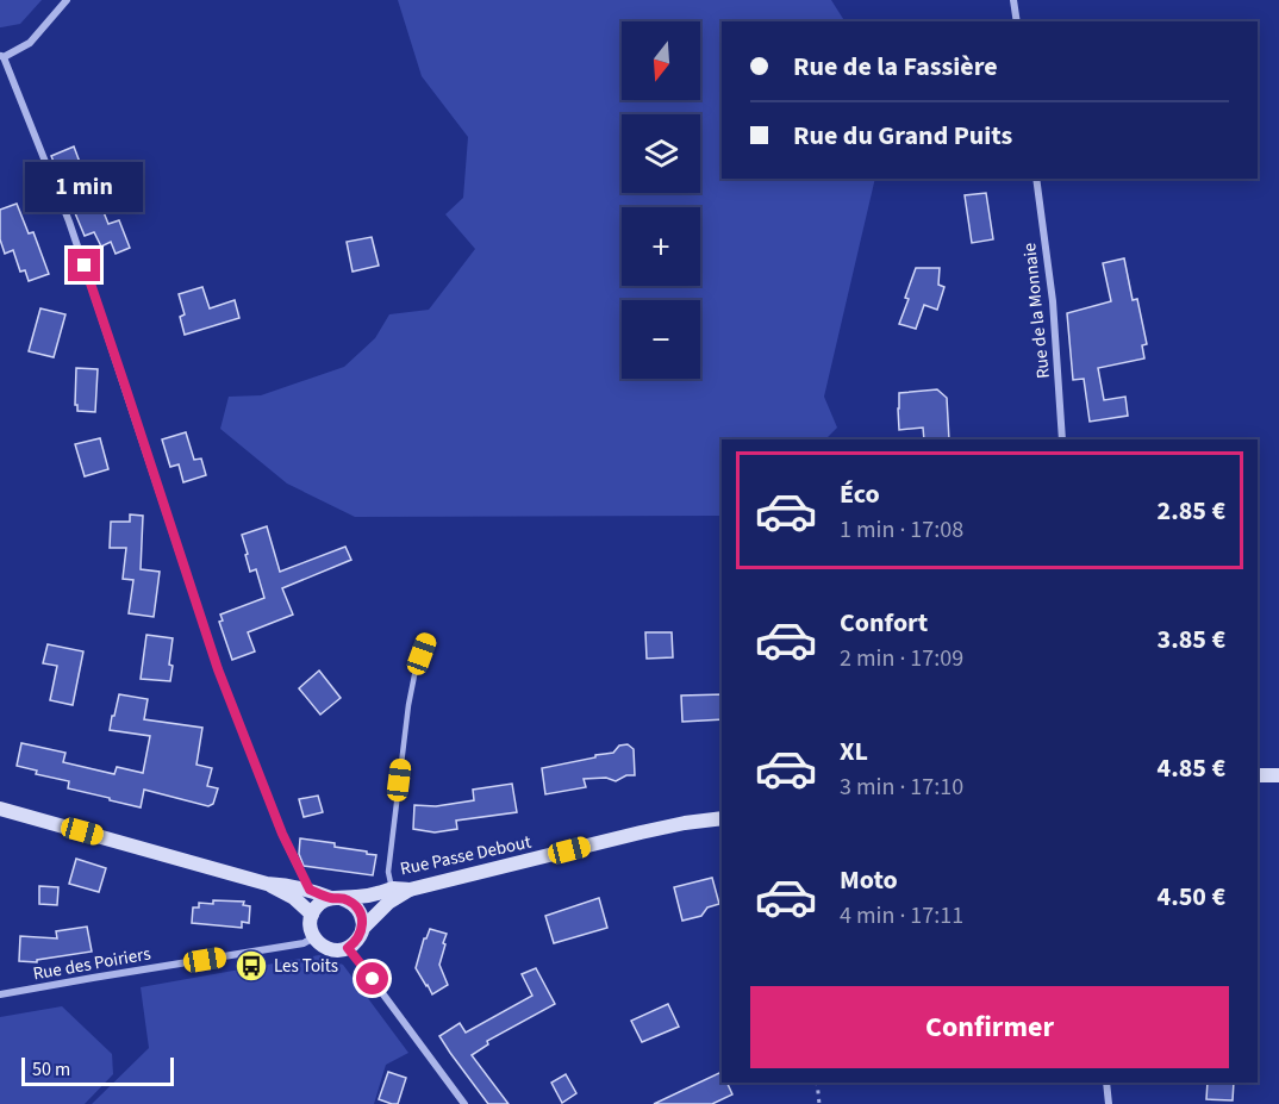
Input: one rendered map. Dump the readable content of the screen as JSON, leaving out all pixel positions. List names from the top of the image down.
{
  "streets": {
    "main road": ["Rue Passe Debout"],
    "street": ["Rue de la Monnaie", "Rue des Poiriers"]
  },
  "crossings": [
    ["Rue Passe Debout", "Rue des Poiriers"]
  ],
  "places": {
    "bus stop": ["Les Toits"]
  },
  "scale_bar": "50 m",
  "north": "bottom",
  "page": {
    "map_buttons": ["+", "−"],
    "banner": ["Rue de la Fassière", "Rue du Grand Puits"],
    "bubble": "1 min",
    "list": [
      {
        "name": "Éco",
        "note": "1 min · 17:08",
        "value": "2.85 €"
      },
      {
        "name": "Confort",
        "note": "2 min · 17:09",
        "value": "3.85 €"
      },
      {
        "name": "XL",
        "note": "3 min · 17:10",
        "value": "4.85 €"
      },
      {
        "name": "Moto",
        "note": "4 min · 17:11",
        "value": "4.50 €"
      }
    ],
    "buttons": "Confirmer",
    "scale": "50 m"
  }
}
